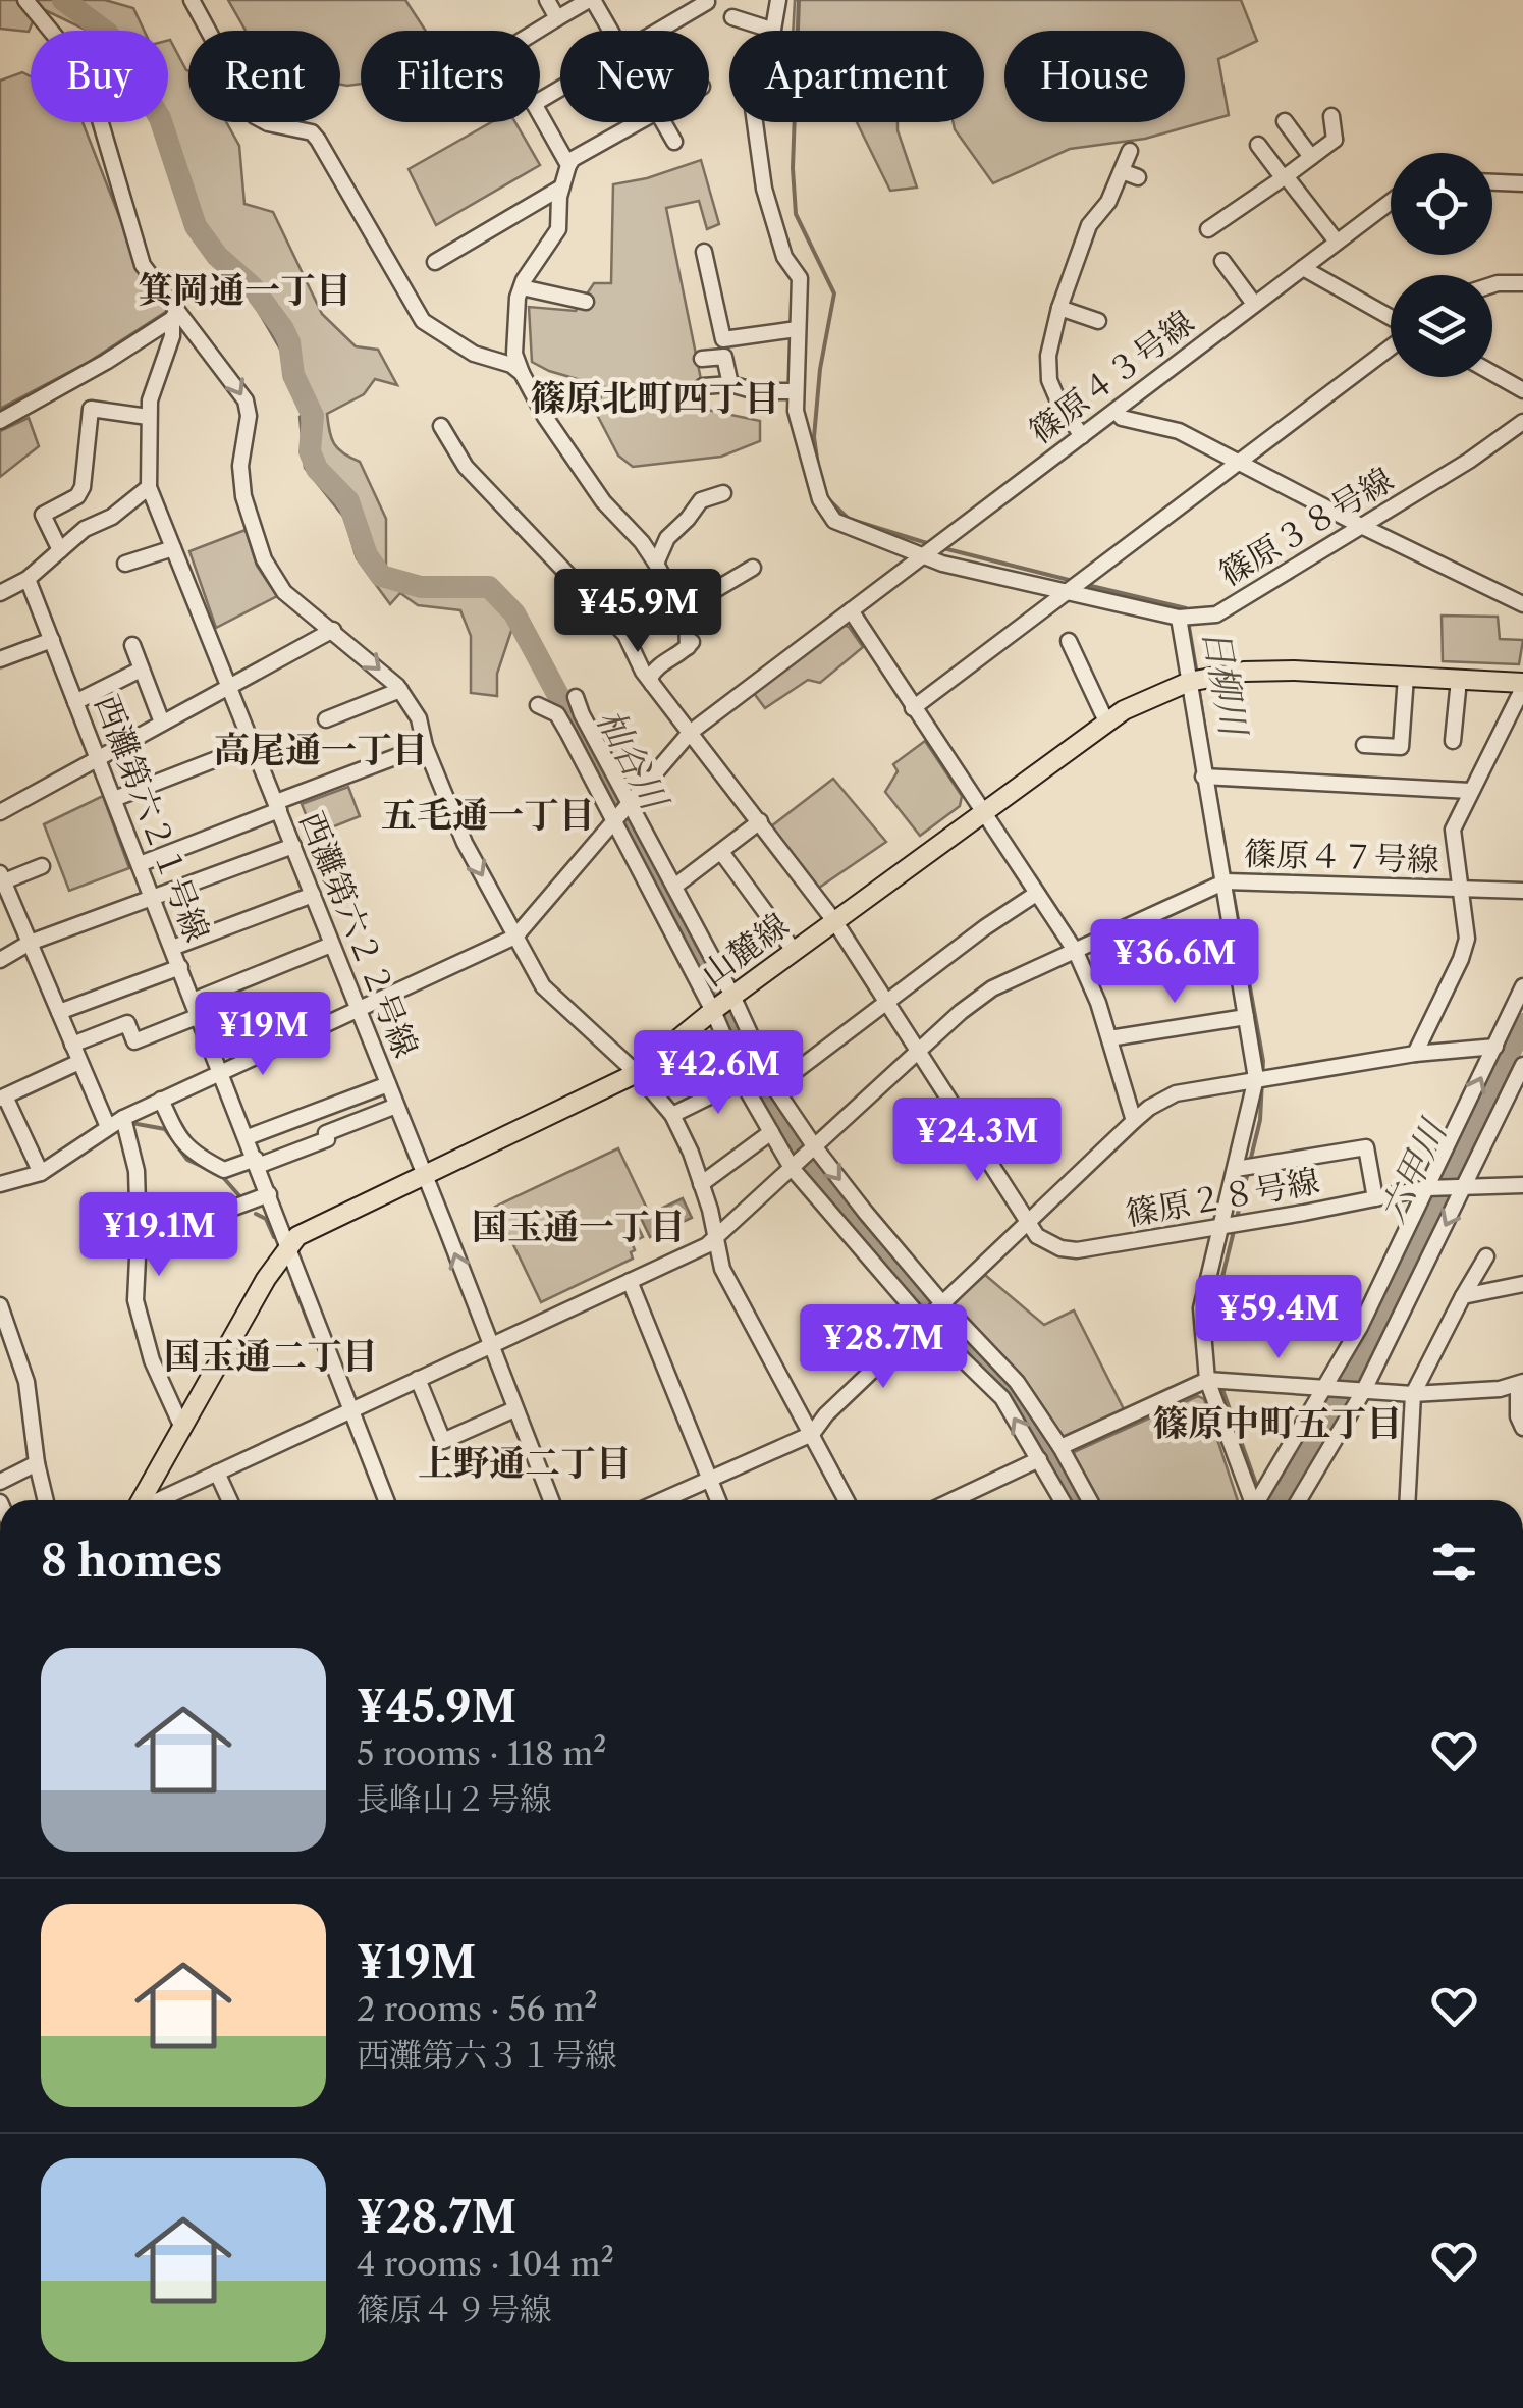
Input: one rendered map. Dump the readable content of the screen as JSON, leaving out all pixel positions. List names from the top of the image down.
{
  "streets": {
    "main road": ["山麓線"],
    "street": [
      "篠原４３号線",
      "篠原３８号線",
      "西灘第六２１号線",
      "篠原４７号線",
      "西灘第六２２号線",
      "篠原２８号線"
    ]
  },
  "crossings": [
    ["篠原４３号線", "篠原２８号線"],
    ["西灘第六２１号線", "山麓線"],
    ["篠原４７号線", "篠原２８号線"],
    ["西灘第六２２号線", "山麓線"],
    ["山麓線", "篠原２８号線"]
  ],
  "districts": [
    "箕岡通一丁目",
    "篠原北町四丁目",
    "高尾通一丁目",
    "五毛通一丁目",
    "国玉通一丁目",
    "国玉通二丁目",
    "篠原中町五丁目",
    "上野通二丁目"
  ],
  "water": ["日柳川", "杣谷川", "六甲川"],
  "page": {
    "chip": [
      "Buy",
      "Rent",
      "Filters",
      "New",
      "Apartment",
      "House"
    ],
    "price": [
      "¥45.9M",
      "¥36.6M",
      "¥19M",
      "¥42.6M",
      "¥24.3M",
      "¥19.1M",
      "¥59.4M",
      "¥28.7M"
    ],
    "heading": "8 homes",
    "list": [
      {
        "name": "¥45.9M",
        "note": "5 rooms · 118 m² · 長峰山２号線"
      },
      {
        "name": "¥19M",
        "note": "2 rooms · 56 m² · 西灘第六３１号線"
      },
      {
        "name": "¥28.7M",
        "note": "4 rooms · 104 m² · 篠原４９号線"
      }
    ]
  }
}
